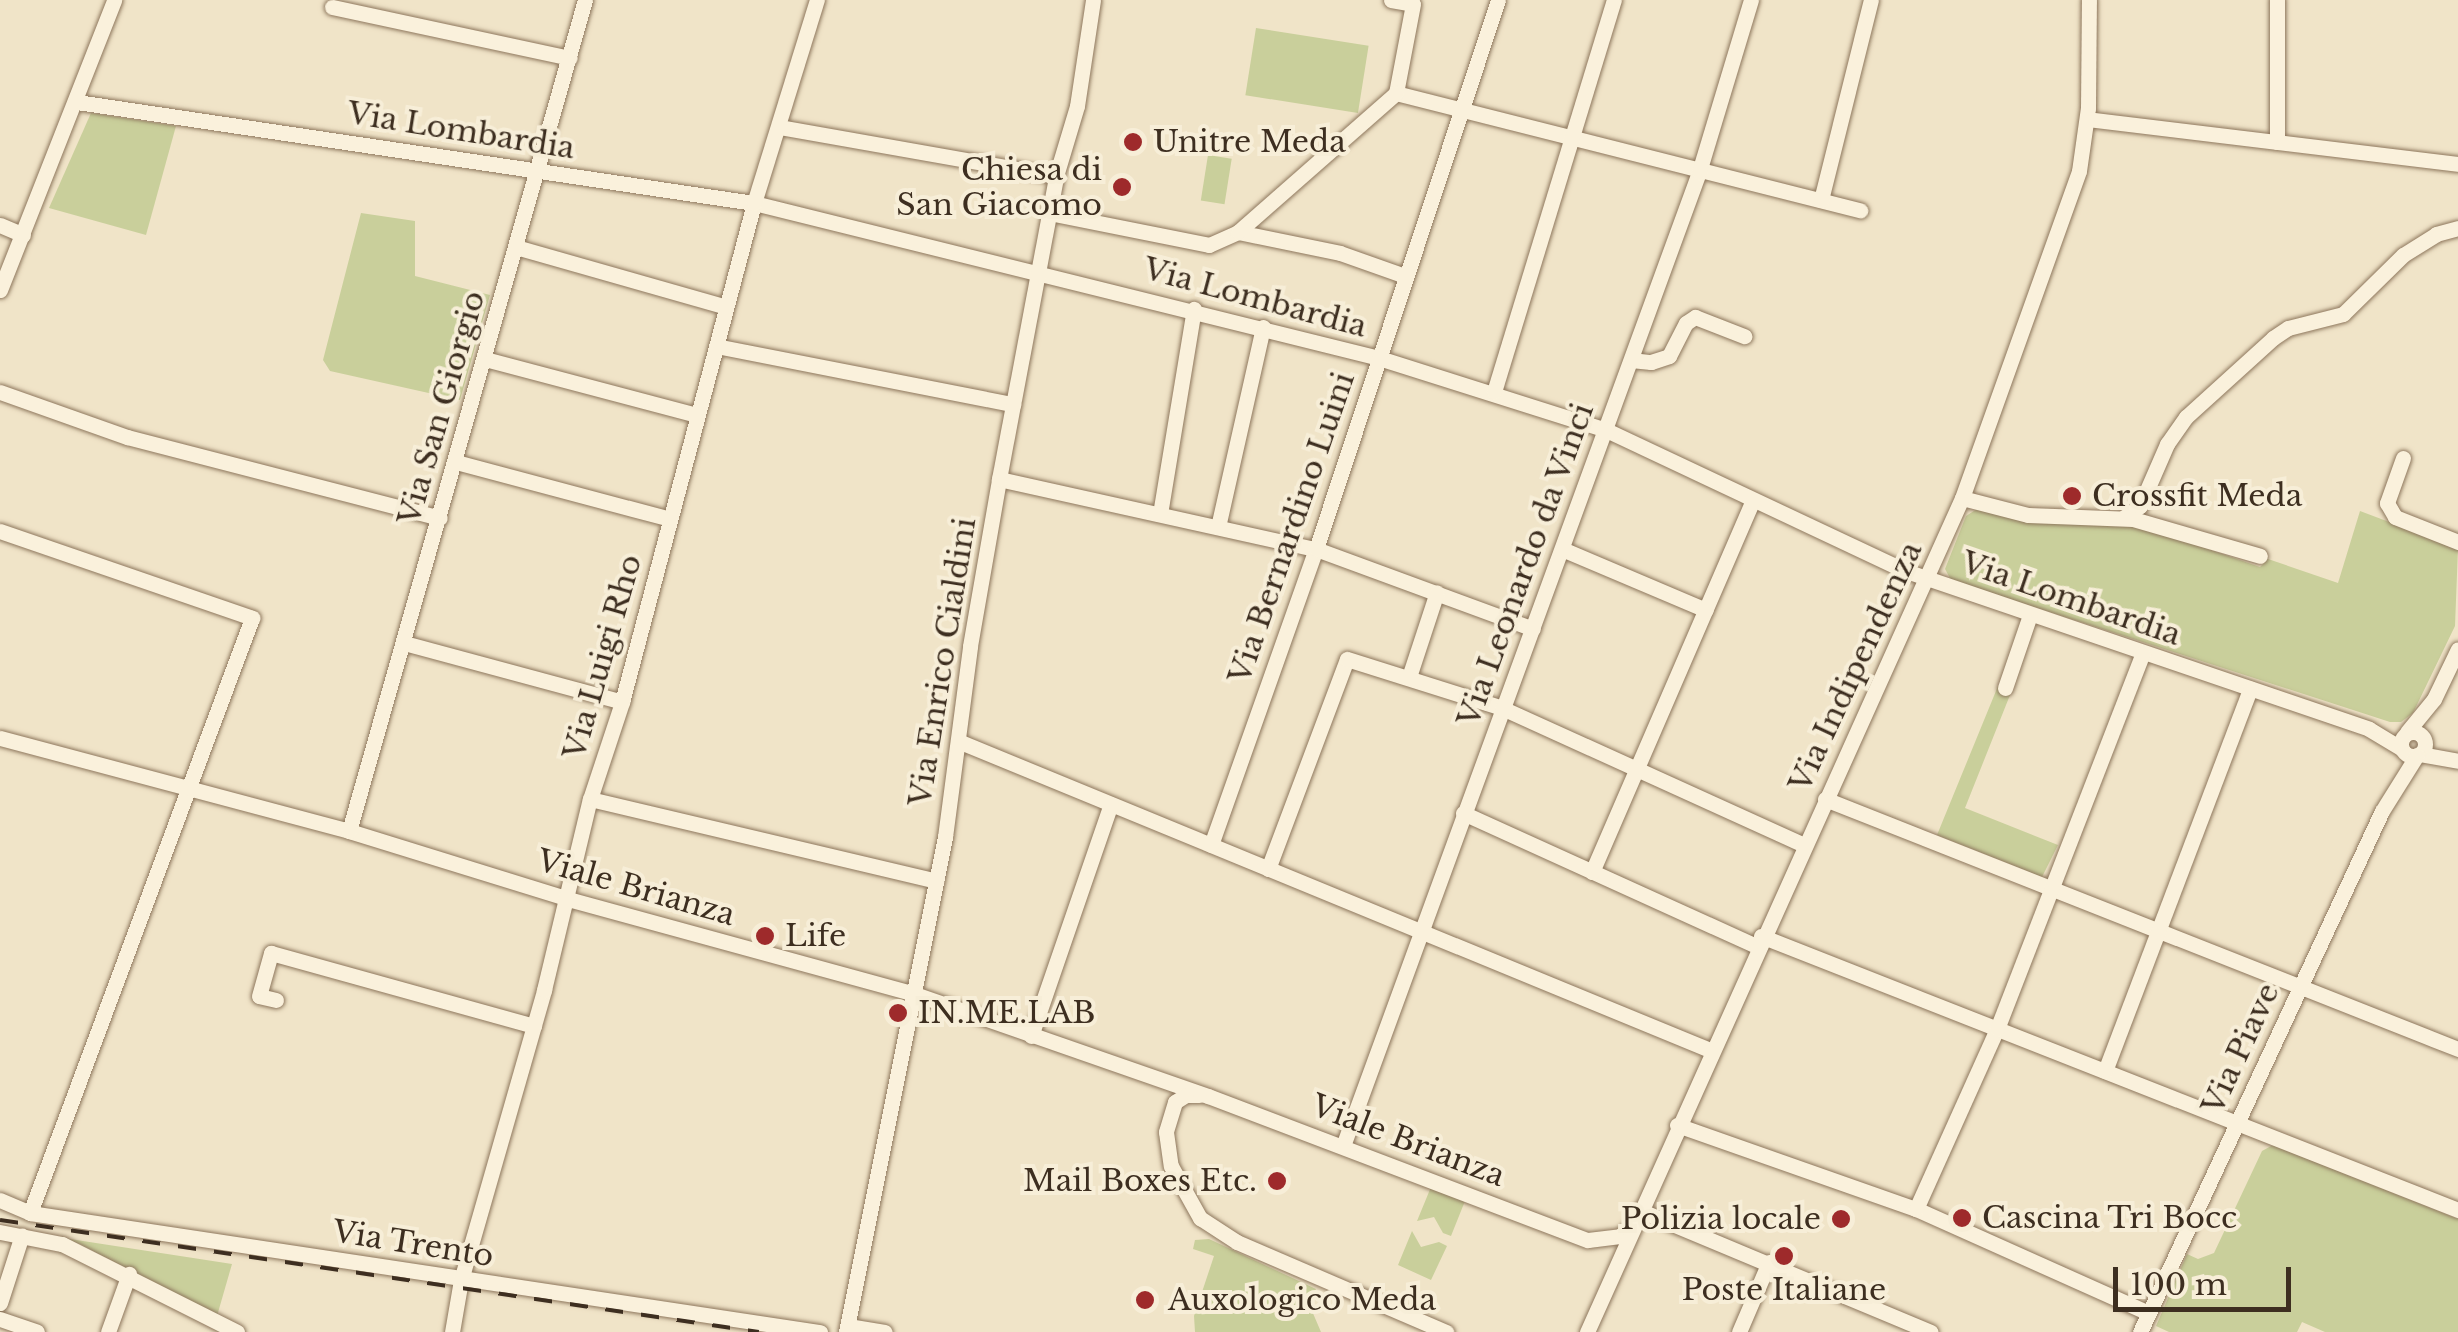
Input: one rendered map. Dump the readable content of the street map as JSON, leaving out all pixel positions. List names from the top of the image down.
{
  "streets": {
    "street": [
      "Via Lombardia",
      "Via San Giorgio",
      "Via Bernardino Luini",
      "Via Leonardo da Vinci",
      "Via Luigi Rho",
      "Via Enrico Cialdini",
      "Via Indipendenza",
      "Viale Brianza",
      "Via Piave",
      "Via Trento"
    ]
  },
  "crossings": [
    ["Via Lombardia", "Via San Giorgio"],
    ["Via Lombardia", "Via Bernardino Luini"],
    ["Via Lombardia", "Via Leonardo da Vinci"],
    ["Via Lombardia", "Via Luigi Rho"],
    ["Via Lombardia", "Via Enrico Cialdini"],
    ["Via Lombardia", "Via Indipendenza"],
    ["Via Lombardia", "Via Piave"],
    ["Via San Giorgio", "Viale Brianza"],
    ["Via Leonardo da Vinci", "Viale Brianza"],
    ["Via Luigi Rho", "Viale Brianza"],
    ["Via Luigi Rho", "Via Trento"],
    ["Via Enrico Cialdini", "Viale Brianza"],
    ["Via Indipendenza", "Viale Brianza"]
  ],
  "places": [
    "Unitre Meda",
    "Chiesa di San Giacomo",
    "Crossfit Meda",
    "Life",
    "IN.ME.LAB",
    "Mail Boxes Etc.",
    "Cascina Tri Bocc",
    "Polizia locale",
    "Poste Italiane",
    "Auxologico Meda"
  ],
  "scale_bar": "100 m"
}
